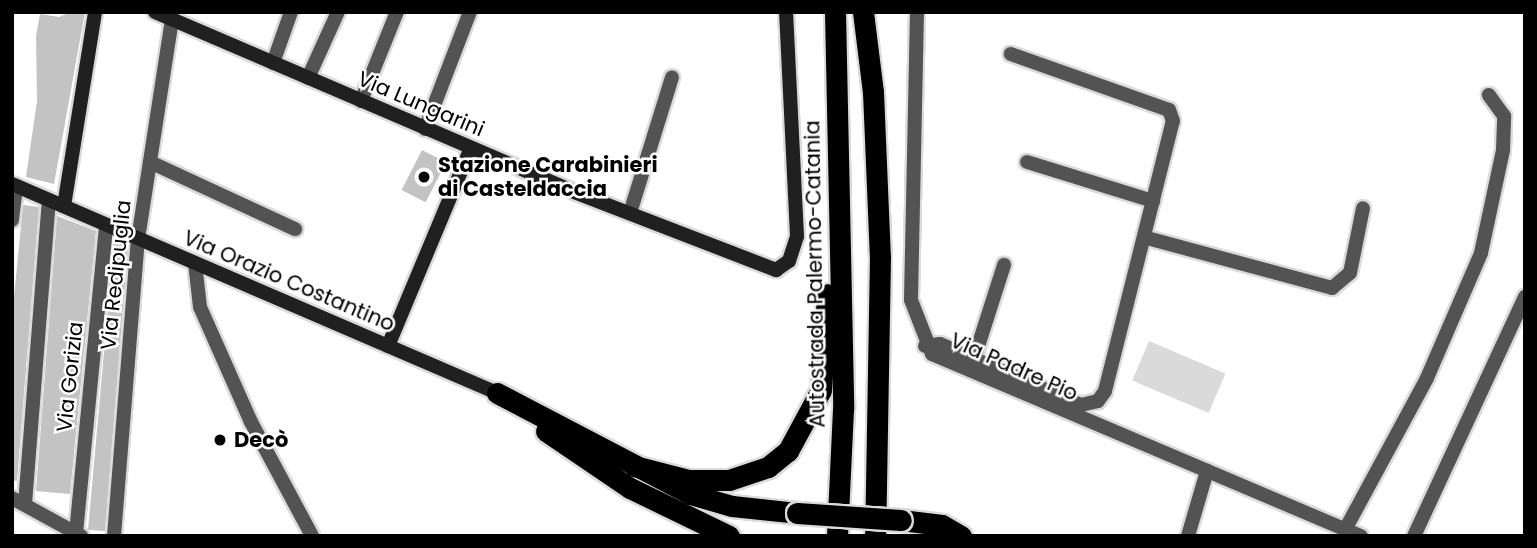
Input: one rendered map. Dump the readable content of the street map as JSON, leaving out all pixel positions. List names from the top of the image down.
{
  "streets": {
    "highway": ["Autostrada Palermo-Catania"],
    "street": [
      "Via Lungarini",
      "Via Redipuglia",
      "Via Orazio Costantino",
      "Via Padre Pio",
      "Via Gorizia"
    ]
  },
  "crossings": [
    ["Via Lungarini", "Via Redipuglia"],
    ["Via Redipuglia", "Via Orazio Costantino"],
    ["Via Orazio Costantino", "Via Gorizia"]
  ],
  "places": ["Stazione Carabinieri di Casteldaccia", "Decò"]
}
